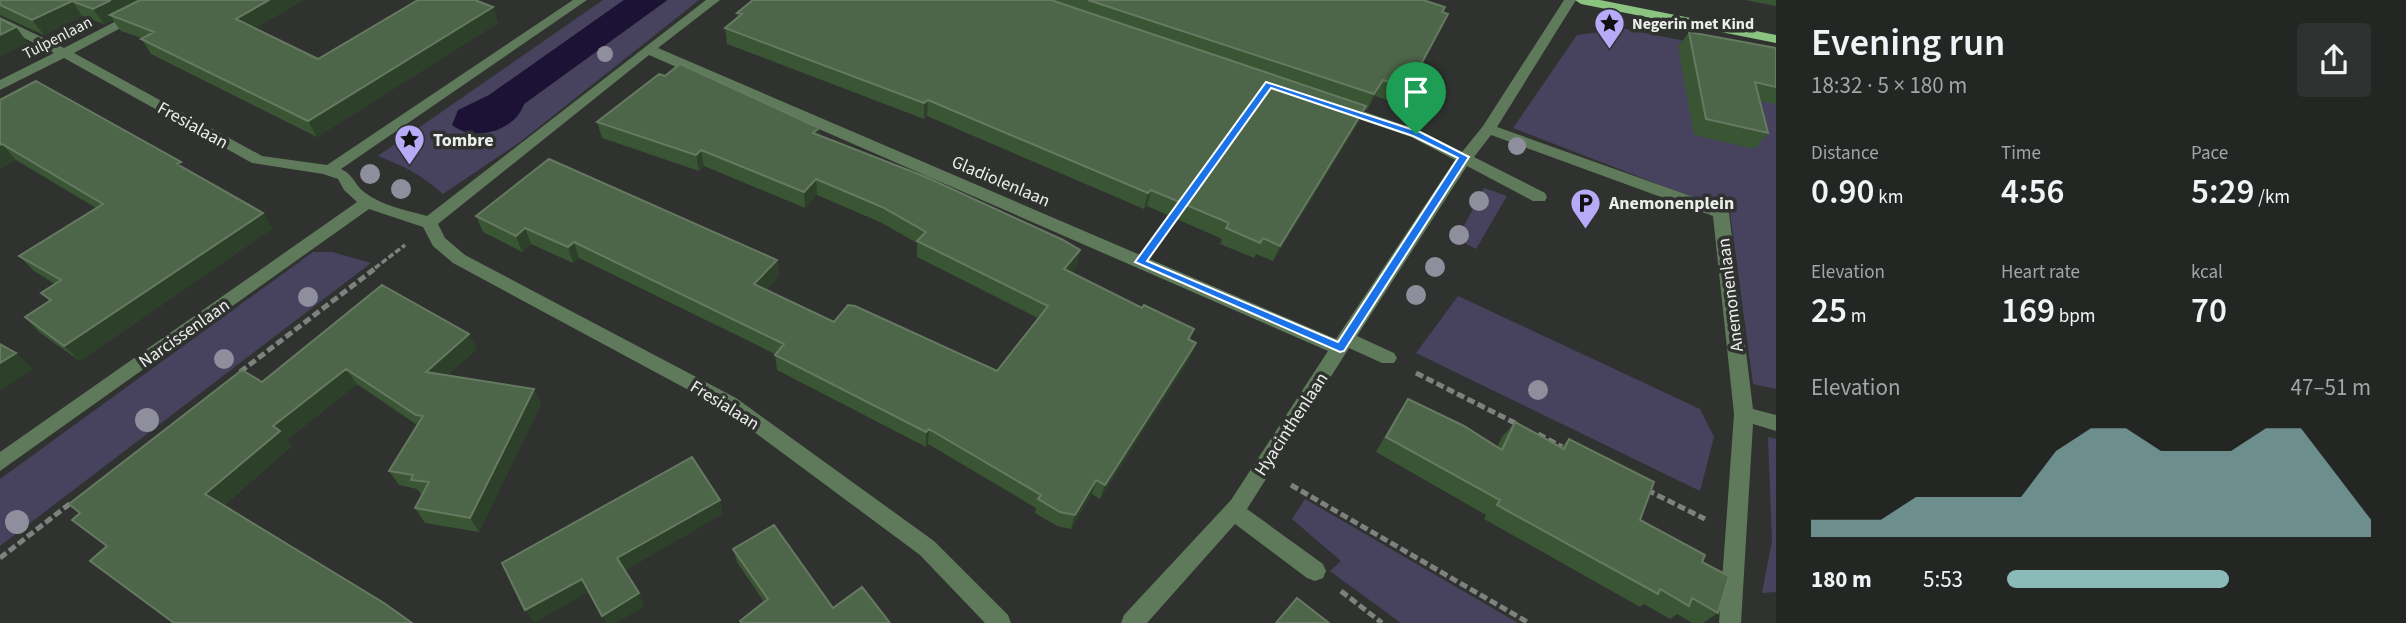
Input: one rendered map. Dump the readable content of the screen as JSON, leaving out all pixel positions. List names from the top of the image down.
{
  "streets": {
    "street": [
      "Tulpenlaan",
      "Fresialaan",
      "Gladiolenlaan",
      "Anemonenlaan",
      "Narcissenlaan",
      "Hyacinthenlaan"
    ]
  },
  "crossings": [
    ["Tulpenlaan", "Fresialaan"],
    ["Gladiolenlaan", "Hyacinthenlaan"],
    ["Anemonenlaan", "Hyacinthenlaan"]
  ],
  "places": {
    "place": ["Negerin met Kind", "Tombre"],
    "parking": ["Anemonenplein"]
  },
  "page": {
    "heading": ["Evening run", "18:32 · 5 × 180 m"],
    "stats": [
      ["Distance", "0.90 km"],
      ["Time", "4:56"],
      ["Pace", "5:29 /km"],
      ["Elevation", "25 m"],
      ["Heart rate", "169 bpm"],
      ["kcal", "70"]
    ],
    "chart": ["Elevation", "47–51 m"],
    "list": [
      {
        "name": "180 m",
        "note": "5:53"
      }
    ]
  }
}
